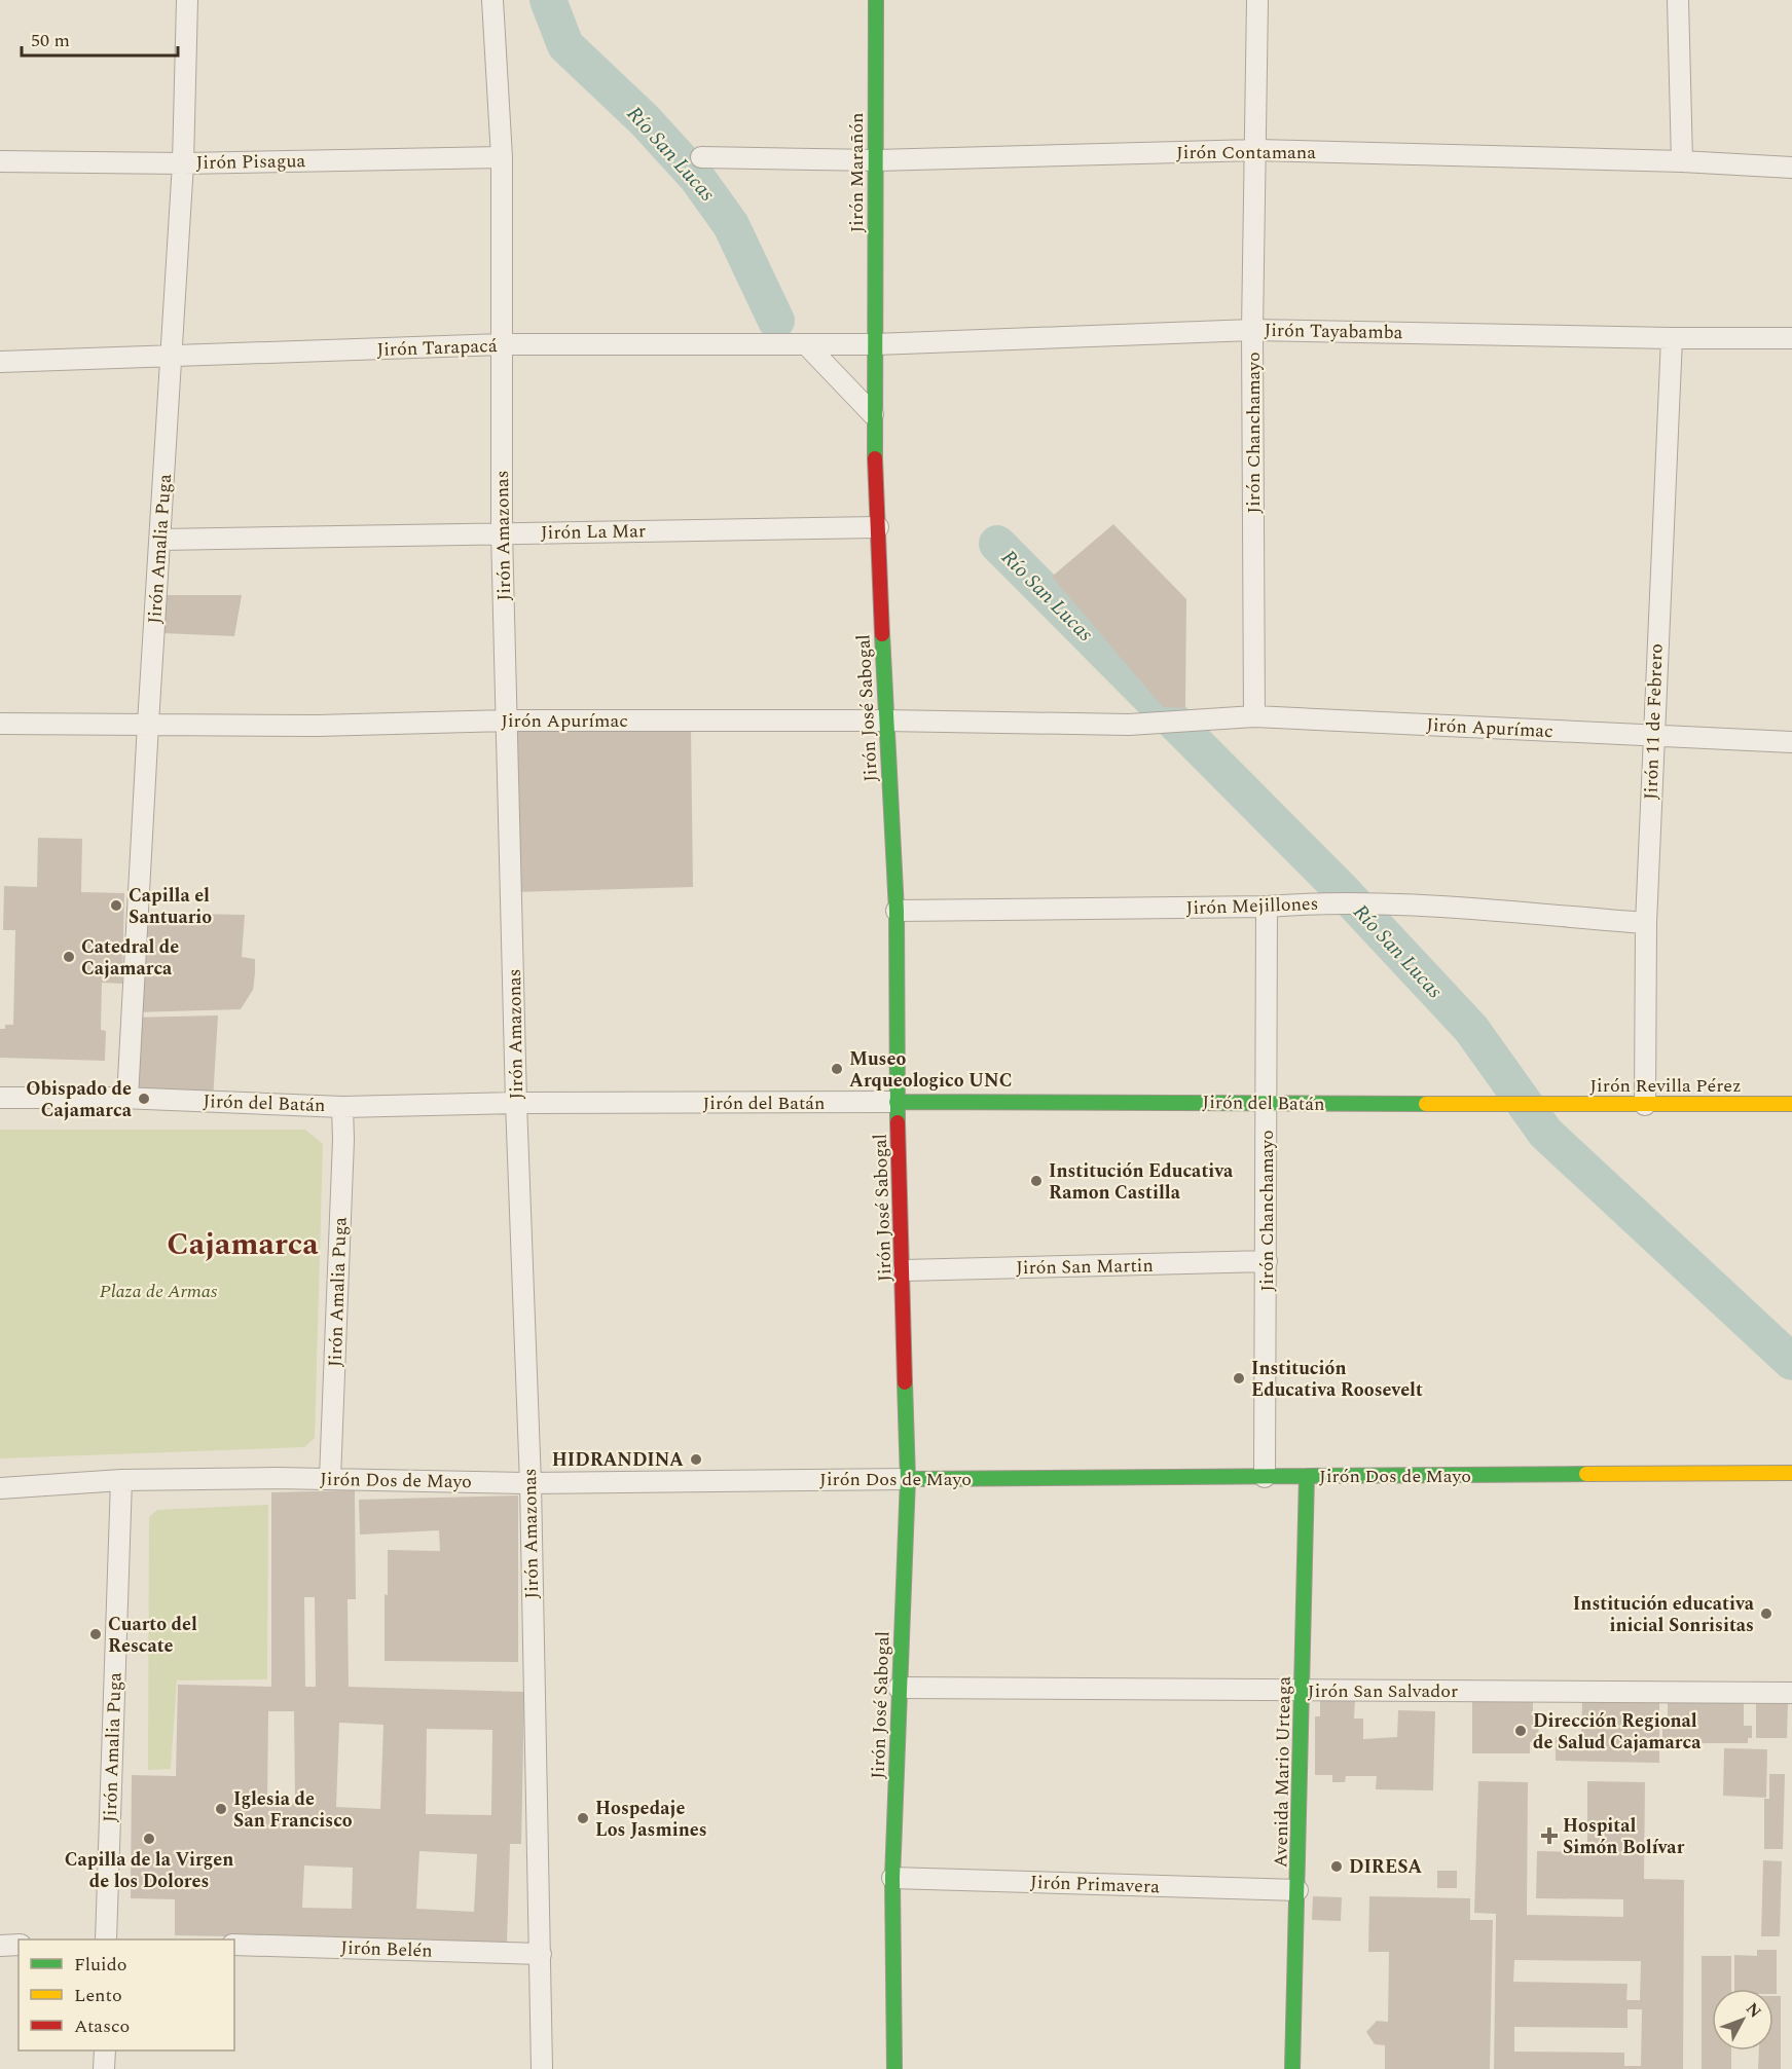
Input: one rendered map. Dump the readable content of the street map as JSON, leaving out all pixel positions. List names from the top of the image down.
{
  "streets": {
    "street": [
      "Jirón Contamana",
      "Jirón Pisagua",
      "Jirón Marañón",
      "Jirón Tayabamba",
      "Jirón Tarapacá",
      "Jirón Chanchamayo",
      "Jirón La Mar",
      "Jirón Amazonas",
      "Jirón Amalia Puga",
      "Jirón José Sabogal",
      "Jirón Apurímac",
      "Jirón 11 de Febrero",
      "Jirón Mejillones",
      "Jirón Revilla Pérez",
      "Jirón del Batán",
      "Jirón San Martin",
      "Jirón Dos de Mayo",
      "Jirón San Salvador",
      "Avenida Mario Urteaga",
      "Jirón Primavera",
      "Jirón Belén"
    ]
  },
  "crossings": [
    ["Jirón Contamana", "Jirón Marañón"],
    ["Jirón Contamana", "Jirón Chanchamayo"],
    ["Jirón Pisagua", "Jirón Amazonas"],
    ["Jirón Pisagua", "Jirón Amalia Puga"],
    ["Jirón Marañón", "Jirón Tayabamba"],
    ["Jirón Marañón", "Jirón Tarapacá"],
    ["Jirón Marañón", "Jirón José Sabogal"],
    ["Jirón Tayabamba", "Jirón Tarapacá"],
    ["Jirón Tayabamba", "Jirón Chanchamayo"],
    ["Jirón Tayabamba", "Jirón José Sabogal"],
    ["Jirón Tayabamba", "Jirón 11 de Febrero"],
    ["Jirón Tarapacá", "Jirón Amazonas"],
    ["Jirón Tarapacá", "Jirón Amalia Puga"],
    ["Jirón Tarapacá", "Jirón José Sabogal"],
    ["Jirón Chanchamayo", "Jirón Apurímac"],
    ["Jirón Chanchamayo", "Jirón Mejillones"],
    ["Jirón Chanchamayo", "Jirón del Batán"],
    ["Jirón Chanchamayo", "Jirón San Martin"],
    ["Jirón Chanchamayo", "Jirón Dos de Mayo"],
    ["Jirón La Mar", "Jirón Amazonas"],
    ["Jirón La Mar", "Jirón Amalia Puga"],
    ["Jirón La Mar", "Jirón José Sabogal"],
    ["Jirón Amazonas", "Jirón Apurímac"],
    ["Jirón Amazonas", "Jirón del Batán"],
    ["Jirón Amazonas", "Jirón Dos de Mayo"],
    ["Jirón Amazonas", "Jirón Belén"],
    ["Jirón Amalia Puga", "Jirón Apurímac"],
    ["Jirón Amalia Puga", "Jirón del Batán"],
    ["Jirón Amalia Puga", "Jirón Dos de Mayo"],
    ["Jirón José Sabogal", "Jirón Apurímac"],
    ["Jirón José Sabogal", "Jirón Mejillones"],
    ["Jirón José Sabogal", "Jirón del Batán"],
    ["Jirón José Sabogal", "Jirón San Martin"],
    ["Jirón José Sabogal", "Jirón Dos de Mayo"],
    ["Jirón José Sabogal", "Jirón San Salvador"],
    ["Jirón José Sabogal", "Jirón Primavera"],
    ["Jirón Apurímac", "Jirón 11 de Febrero"],
    ["Jirón 11 de Febrero", "Jirón Mejillones"],
    ["Jirón 11 de Febrero", "Jirón Revilla Pérez"],
    ["Jirón Revilla Pérez", "Jirón del Batán"],
    ["Jirón Dos de Mayo", "Avenida Mario Urteaga"],
    ["Jirón San Salvador", "Avenida Mario Urteaga"],
    ["Avenida Mario Urteaga", "Jirón Primavera"]
  ],
  "districts": ["Cajamarca"],
  "water": ["Río San Lucas"],
  "parks": ["Plaza de Armas"],
  "places": {
    "other": [
      "Capilla el Santuario",
      "Catedral de Cajamarca",
      "Museo Arqueologico UNC",
      "Obispado de Cajamarca",
      "Institución Educativa Ramon Castilla",
      "Institución Educativa Roosevelt",
      "HIDRANDINA",
      "Institución educativa inicial Sonrisitas",
      "Cuarto del Rescate",
      "Dirección Regional de Salud Cajamarca",
      "Iglesia de San Francisco",
      "Hospedaje Los Jasmines",
      "Capilla de la Virgen de los Dolores",
      "DIRESA"
    ],
    "health": ["Hospital Simón Bolívar"]
  },
  "legend": ["Fluido", "Lento", "Atasco"],
  "scale_bar": "50 m",
  "north": "top right"
}
